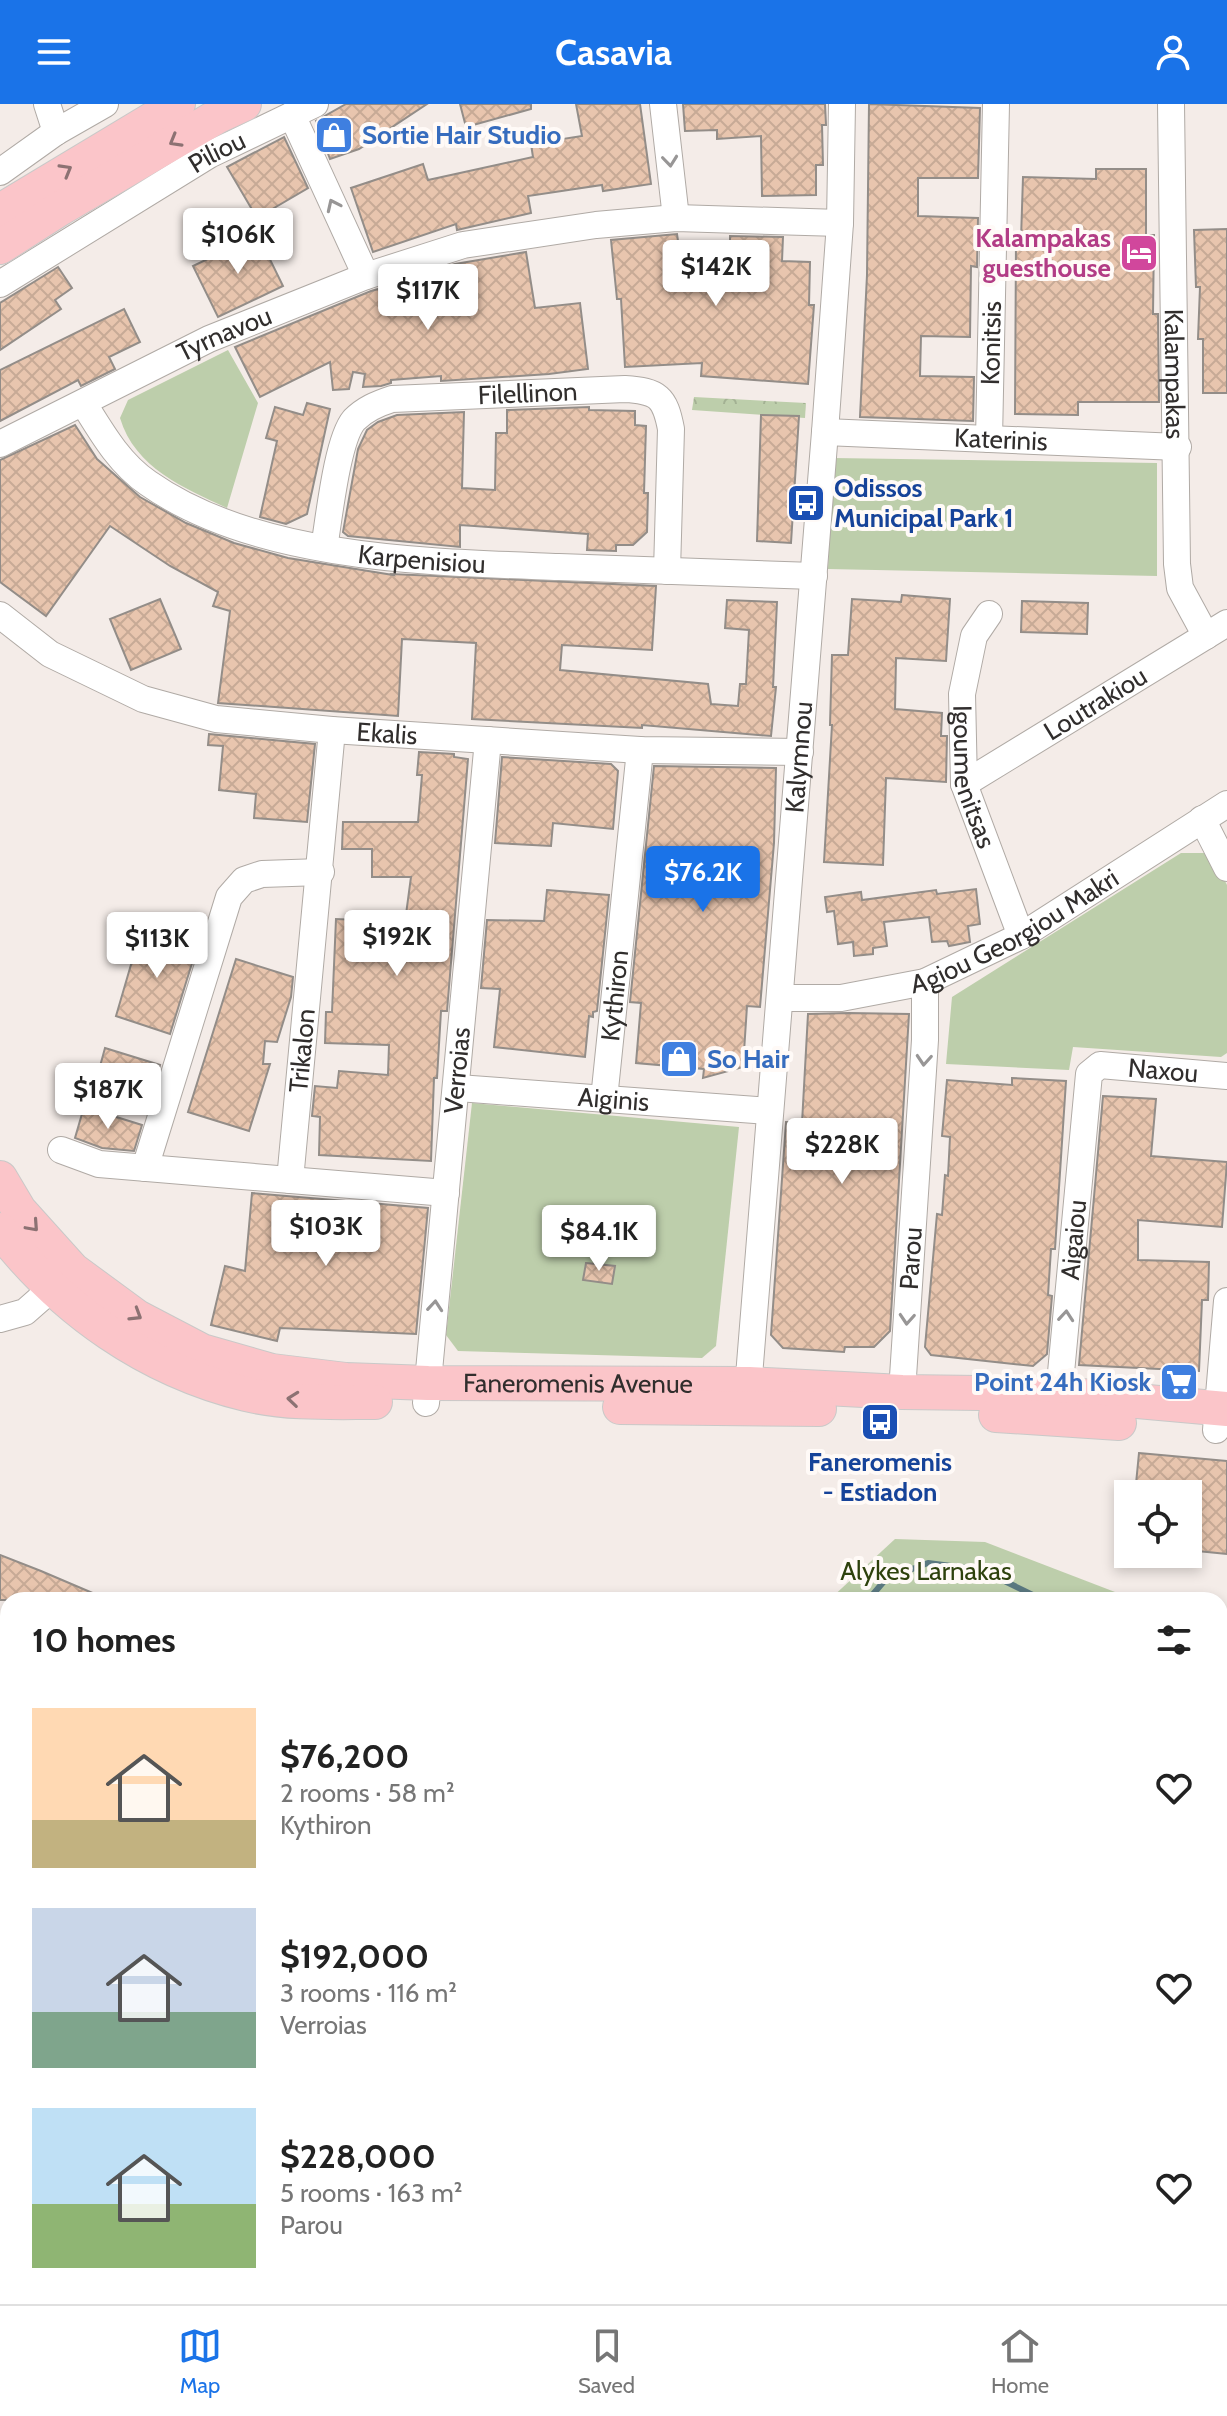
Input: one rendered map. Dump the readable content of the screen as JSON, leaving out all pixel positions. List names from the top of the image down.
{
  "streets": {
    "main road": ["Faneromenis Avenue"],
    "street": [
      "Piliou",
      "Tyrnavou",
      "Konitsis",
      "Kalampakas",
      "Filellinon",
      "Katerinis",
      "Karpenisiou",
      "Loutrakiou",
      "Ekalis",
      "Kalymnou",
      "Igoumenitsas",
      "Agiou Georgiou Makri",
      "Kythiron",
      "Trikalon",
      "Naxou",
      "Verroias",
      "Aiginis",
      "Aigaiou",
      "Parou"
    ]
  },
  "crossings": [
    ["Tyrnavou", "Karpenisiou"],
    ["Tyrnavou", "Kalymnou"],
    ["Konitsis", "Katerinis"],
    ["Kalampakas", "Katerinis"],
    ["Kalampakas", "Loutrakiou"],
    ["Filellinon", "Karpenisiou"],
    ["Katerinis", "Kalymnou"],
    ["Karpenisiou", "Kalymnou"],
    ["Loutrakiou", "Igoumenitsas"],
    ["Ekalis", "Kalymnou"],
    ["Ekalis", "Kythiron"],
    ["Ekalis", "Trikalon"],
    ["Ekalis", "Verroias"],
    ["Kalymnou", "Agiou Georgiou Makri"],
    ["Kalymnou", "Aiginis"],
    ["Kalymnou", "Faneromenis Avenue"],
    ["Igoumenitsas", "Agiou Georgiou Makri"],
    ["Agiou Georgiou Makri", "Parou"],
    ["Kythiron", "Aiginis"],
    ["Naxou", "Aigaiou"],
    ["Verroias", "Aiginis"],
    ["Verroias", "Faneromenis Avenue"],
    ["Aigaiou", "Faneromenis Avenue"],
    ["Parou", "Faneromenis Avenue"]
  ],
  "one_way": ["Parou"],
  "parks": ["Alykes Larnakas"],
  "places": {
    "shop": ["Sortie Hair Studio", "So Hair"],
    "hotel": ["Kalampakas guesthouse"],
    "bus stop": ["Odissos Municipal Park 1", "Faneromenis - Estiadon"],
    "supermarket": ["Point 24h Kiosk"]
  },
  "page": {
    "header": "Casavia",
    "price": [
      "$106K",
      "$142K",
      "$117K",
      "$76.2K",
      "$192K",
      "$113K",
      "$187K",
      "$228K",
      "$103K",
      "$84.1K"
    ],
    "heading": "10 homes",
    "list": [
      {
        "name": "$76,200",
        "note": "2 rooms · 58 m² · Kythiron"
      },
      {
        "name": "$192,000",
        "note": "3 rooms · 116 m² · Verroias"
      },
      {
        "name": "$228,000",
        "note": "5 rooms · 163 m² · Parou"
      }
    ],
    "tabs": ["Map", "Saved", "Home"]
  }
}
